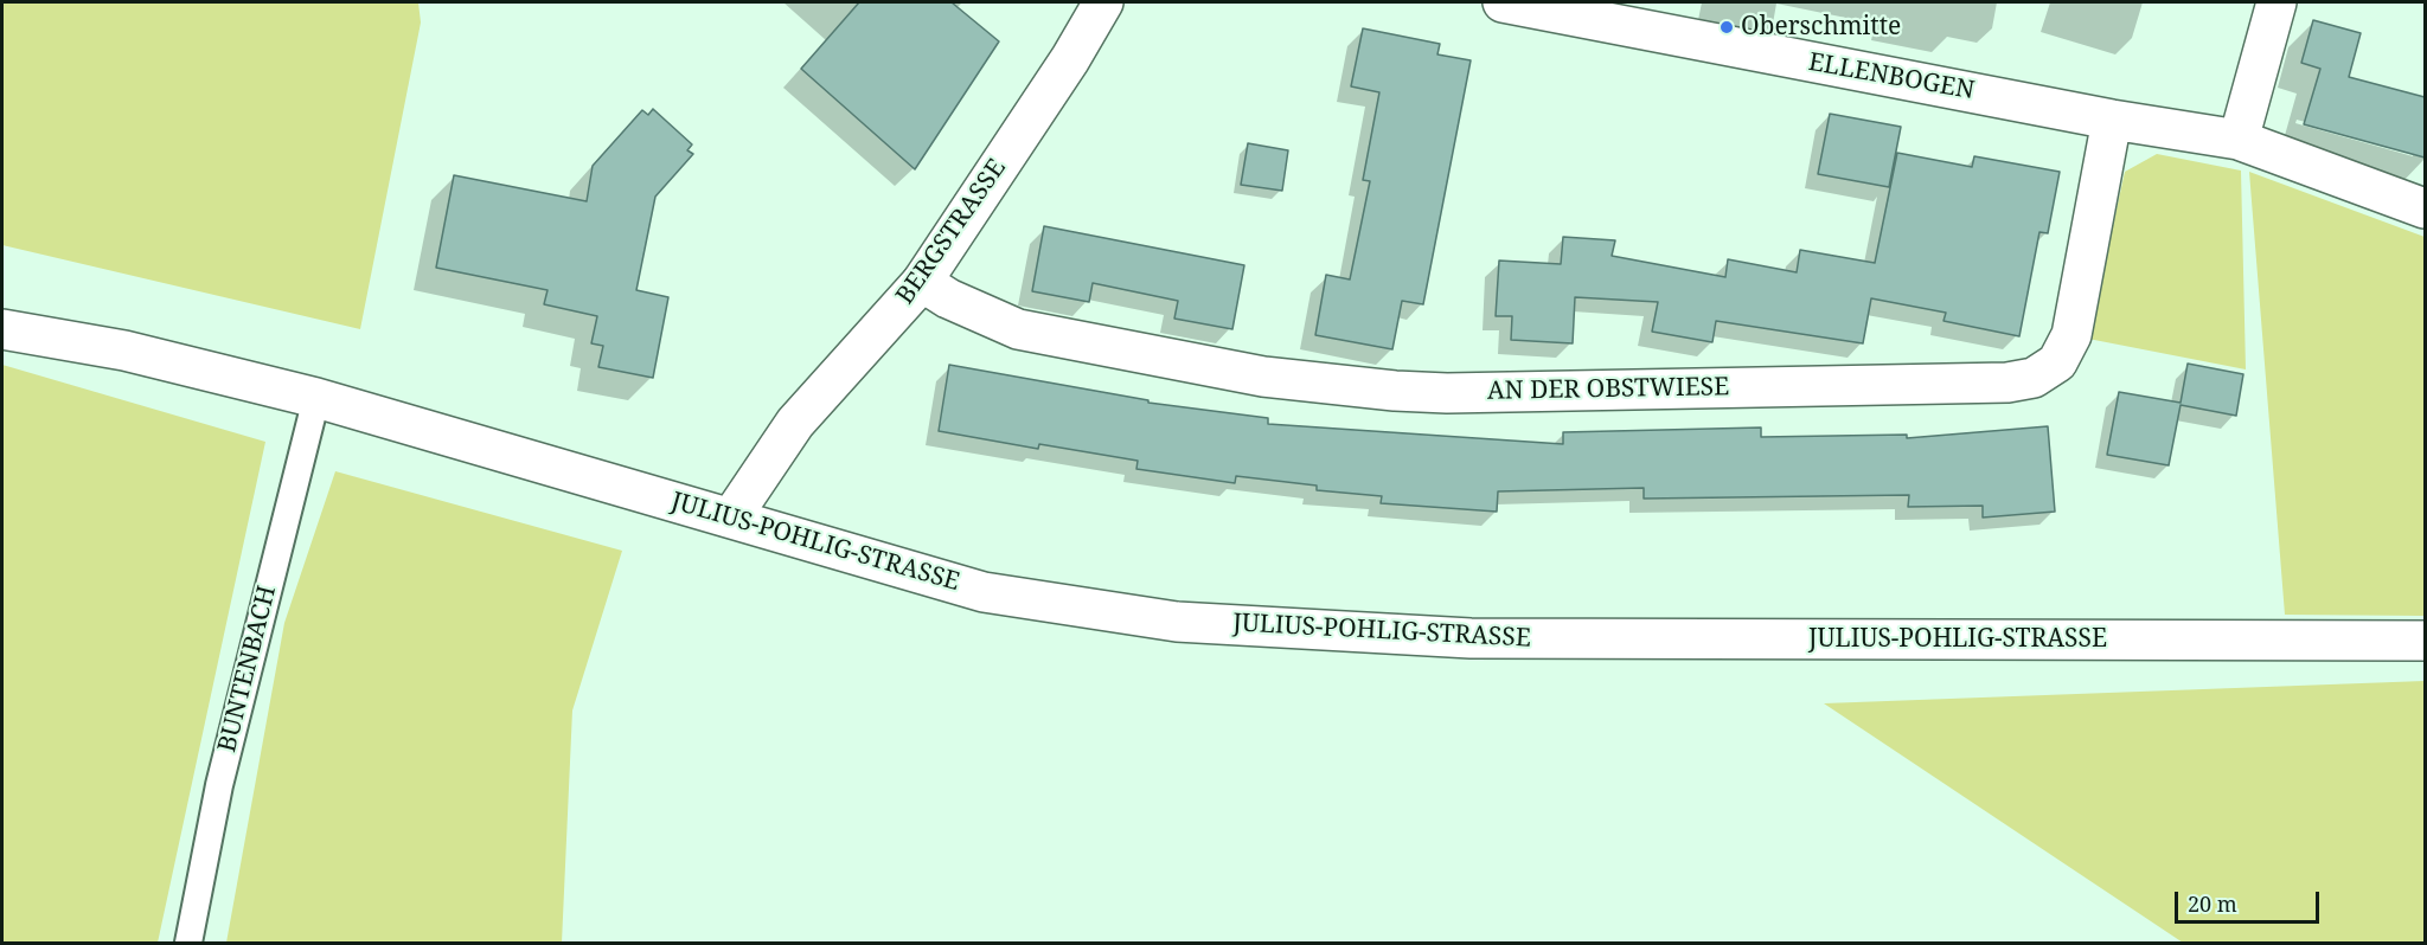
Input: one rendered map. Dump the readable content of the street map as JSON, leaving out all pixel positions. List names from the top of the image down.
{
  "streets": {
    "street": [
      "ELLENBOGEN",
      "BERGSTRASSE",
      "AN DER OBSTWIESE",
      "JULIUS-POHLIG-STRASSE"
    ],
    "lane": ["BUNTENBACH"]
  },
  "crossings": [
    ["ELLENBOGEN", "AN DER OBSTWIESE"],
    ["BERGSTRASSE", "AN DER OBSTWIESE"],
    ["BERGSTRASSE", "JULIUS-POHLIG-STRASSE"],
    ["JULIUS-POHLIG-STRASSE", "BUNTENBACH"]
  ],
  "places": ["Oberschmitte"],
  "scale_bar": "20 m"
}
